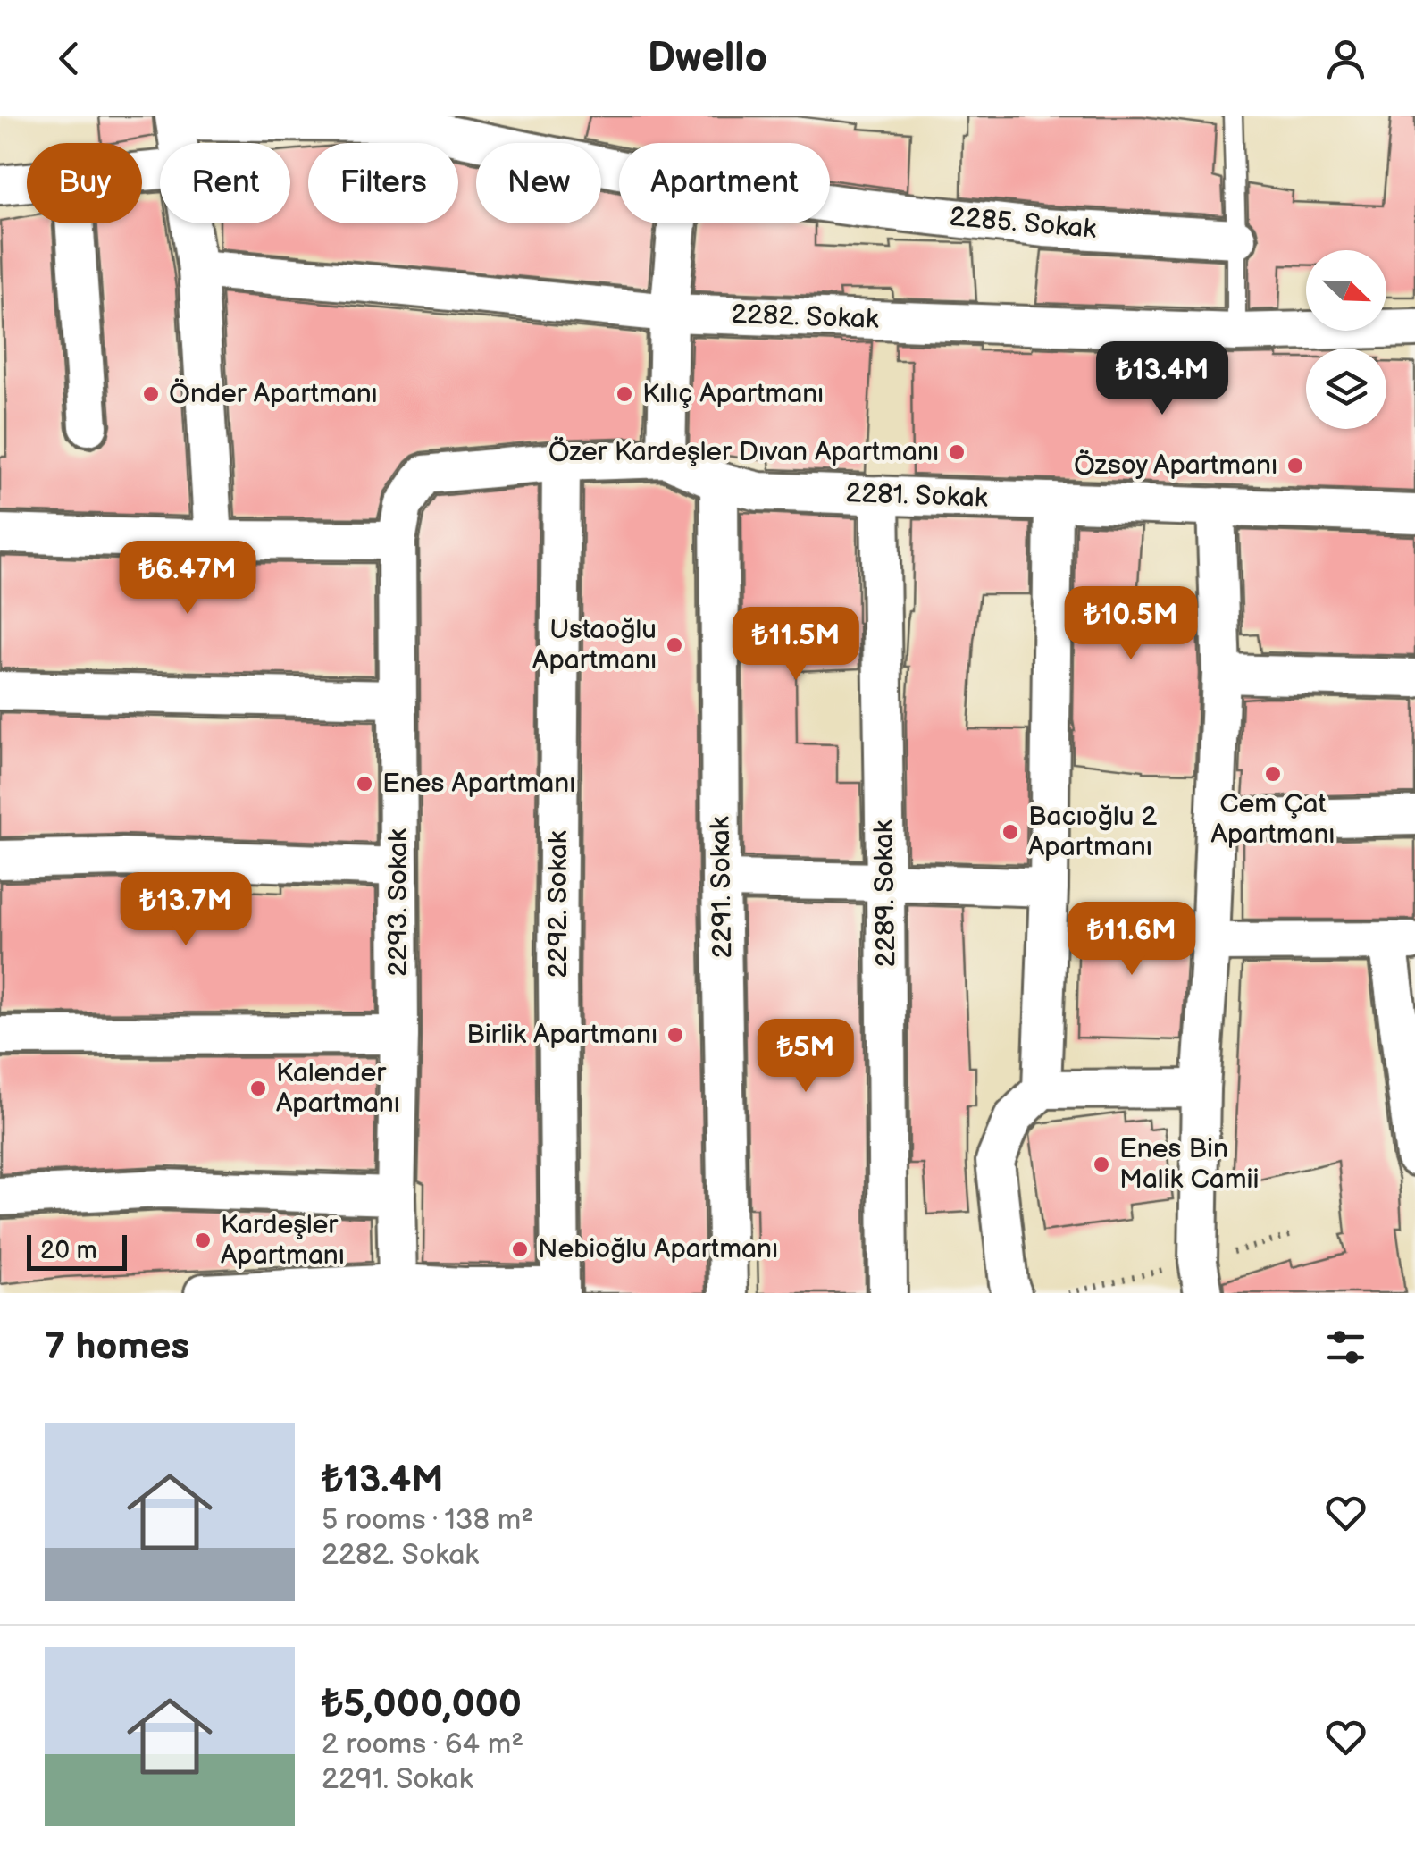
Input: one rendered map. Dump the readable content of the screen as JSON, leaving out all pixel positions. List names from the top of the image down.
{
  "streets": {
    "street": [
      "2285. Sokak",
      "2282. Sokak",
      "2281. Sokak",
      "2291. Sokak",
      "2289. Sokak",
      "2293. Sokak",
      "2292. Sokak"
    ]
  },
  "crossings": [
    ["2281. Sokak", "2291. Sokak"],
    ["2281. Sokak", "2289. Sokak"],
    ["2281. Sokak", "2293. Sokak"],
    ["2281. Sokak", "2292. Sokak"]
  ],
  "places": [
    "Önder Apartmanı",
    "Kılıç Apartmanı",
    "Özer Kardeşler Dıvan Apartmanı",
    "Özsoy Apartmanı",
    "Ustaoğlu Apartmanı",
    "Cem Çat Apartmanı",
    "Enes Apartmanı",
    "Bacıoğlu 2 Apartmanı",
    "Birlik Apartmanı",
    "Kalender Apartmanı",
    "Enes Bin Malik Camii",
    "Kardeşler Apartmanı",
    "Nebioğlu Apartmanı"
  ],
  "scale_bar": "20 m",
  "north": "bottom right",
  "page": {
    "header": "Dwello",
    "chip": [
      "Buy",
      "Rent",
      "Filters",
      "New",
      "Apartment"
    ],
    "price": [
      "₺13.4M",
      "₺6.47M",
      "₺10.5M",
      "₺11.5M",
      "₺13.7M",
      "₺11.6M",
      "₺5M"
    ],
    "scale": "20 m",
    "heading": "7 homes",
    "list": [
      {
        "name": "₺13.4M",
        "note": "5 rooms · 138 m² · 2282. Sokak"
      },
      {
        "name": "₺5,000,000",
        "note": "2 rooms · 64 m² · 2291. Sokak"
      }
    ]
  }
}
